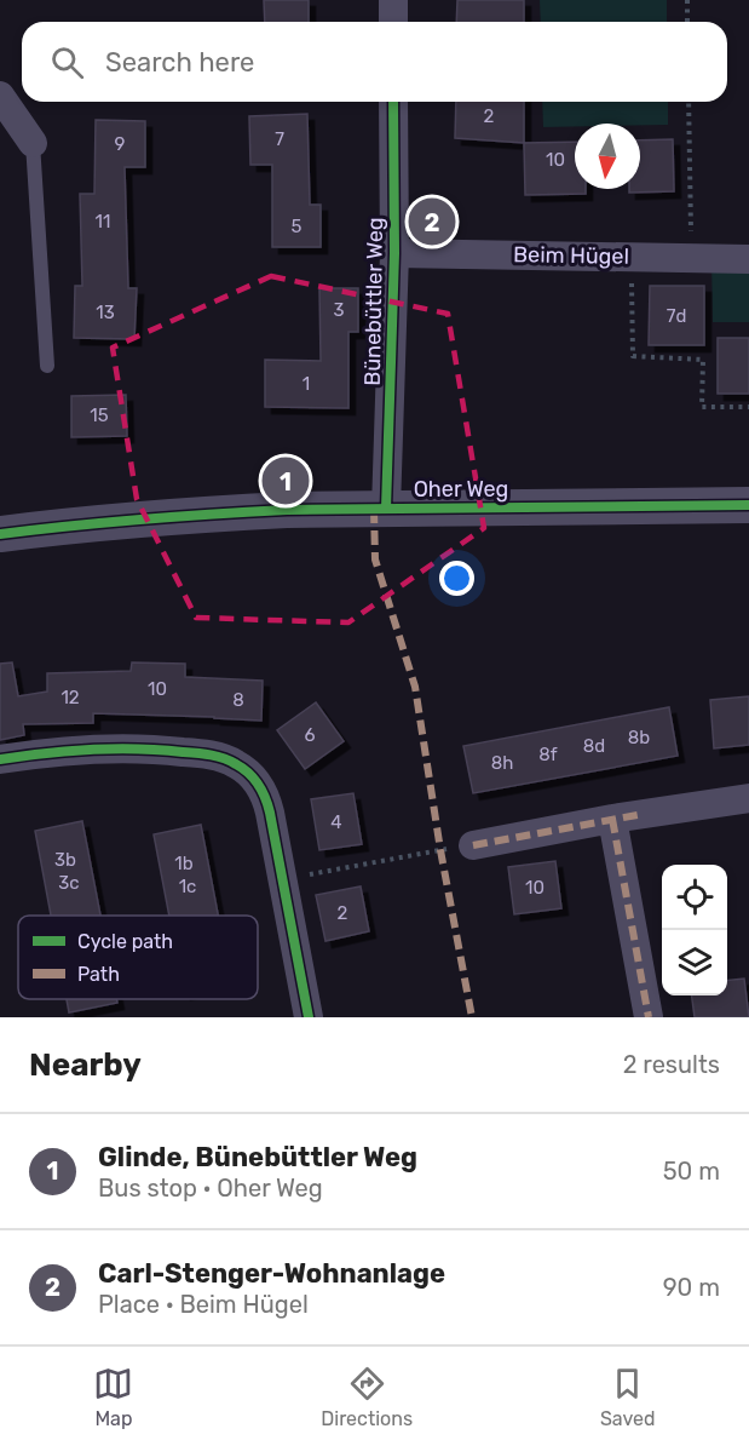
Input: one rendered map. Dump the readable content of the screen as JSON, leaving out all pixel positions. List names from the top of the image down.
{
  "streets": {
    "street": ["Beim Hügel", "Bünebüttler Weg", "Oher Weg"]
  },
  "crossings": [
    ["Beim Hügel", "Bünebüttler Weg"],
    ["Bünebüttler Weg", "Oher Weg"]
  ],
  "house_numbers": [
    "2",
    "7",
    "9",
    "10",
    "11",
    "5",
    "3",
    "13",
    "7d",
    "1",
    "15",
    "10",
    "12",
    "8",
    "6",
    "8b",
    "8d",
    "8f",
    "8h",
    "4",
    "3b",
    "1b",
    "3c",
    "1c",
    "10",
    "2"
  ],
  "legend": ["Cycle path", "Path"],
  "north": "bottom",
  "page": {
    "search": "Search here",
    "pins": ["2", "1"],
    "heading": ["Nearby", "2 results"],
    "list": [
      {
        "mark": "1",
        "name": "Glinde, Bünebüttler Weg",
        "note": "Bus stop · Oher Weg",
        "value": "50 m"
      },
      {
        "mark": "2",
        "name": "Carl-Stenger-Wohnanlage",
        "note": "Place · Beim Hügel",
        "value": "90 m"
      }
    ],
    "nav": ["Map", "Directions", "Saved"]
  }
}
